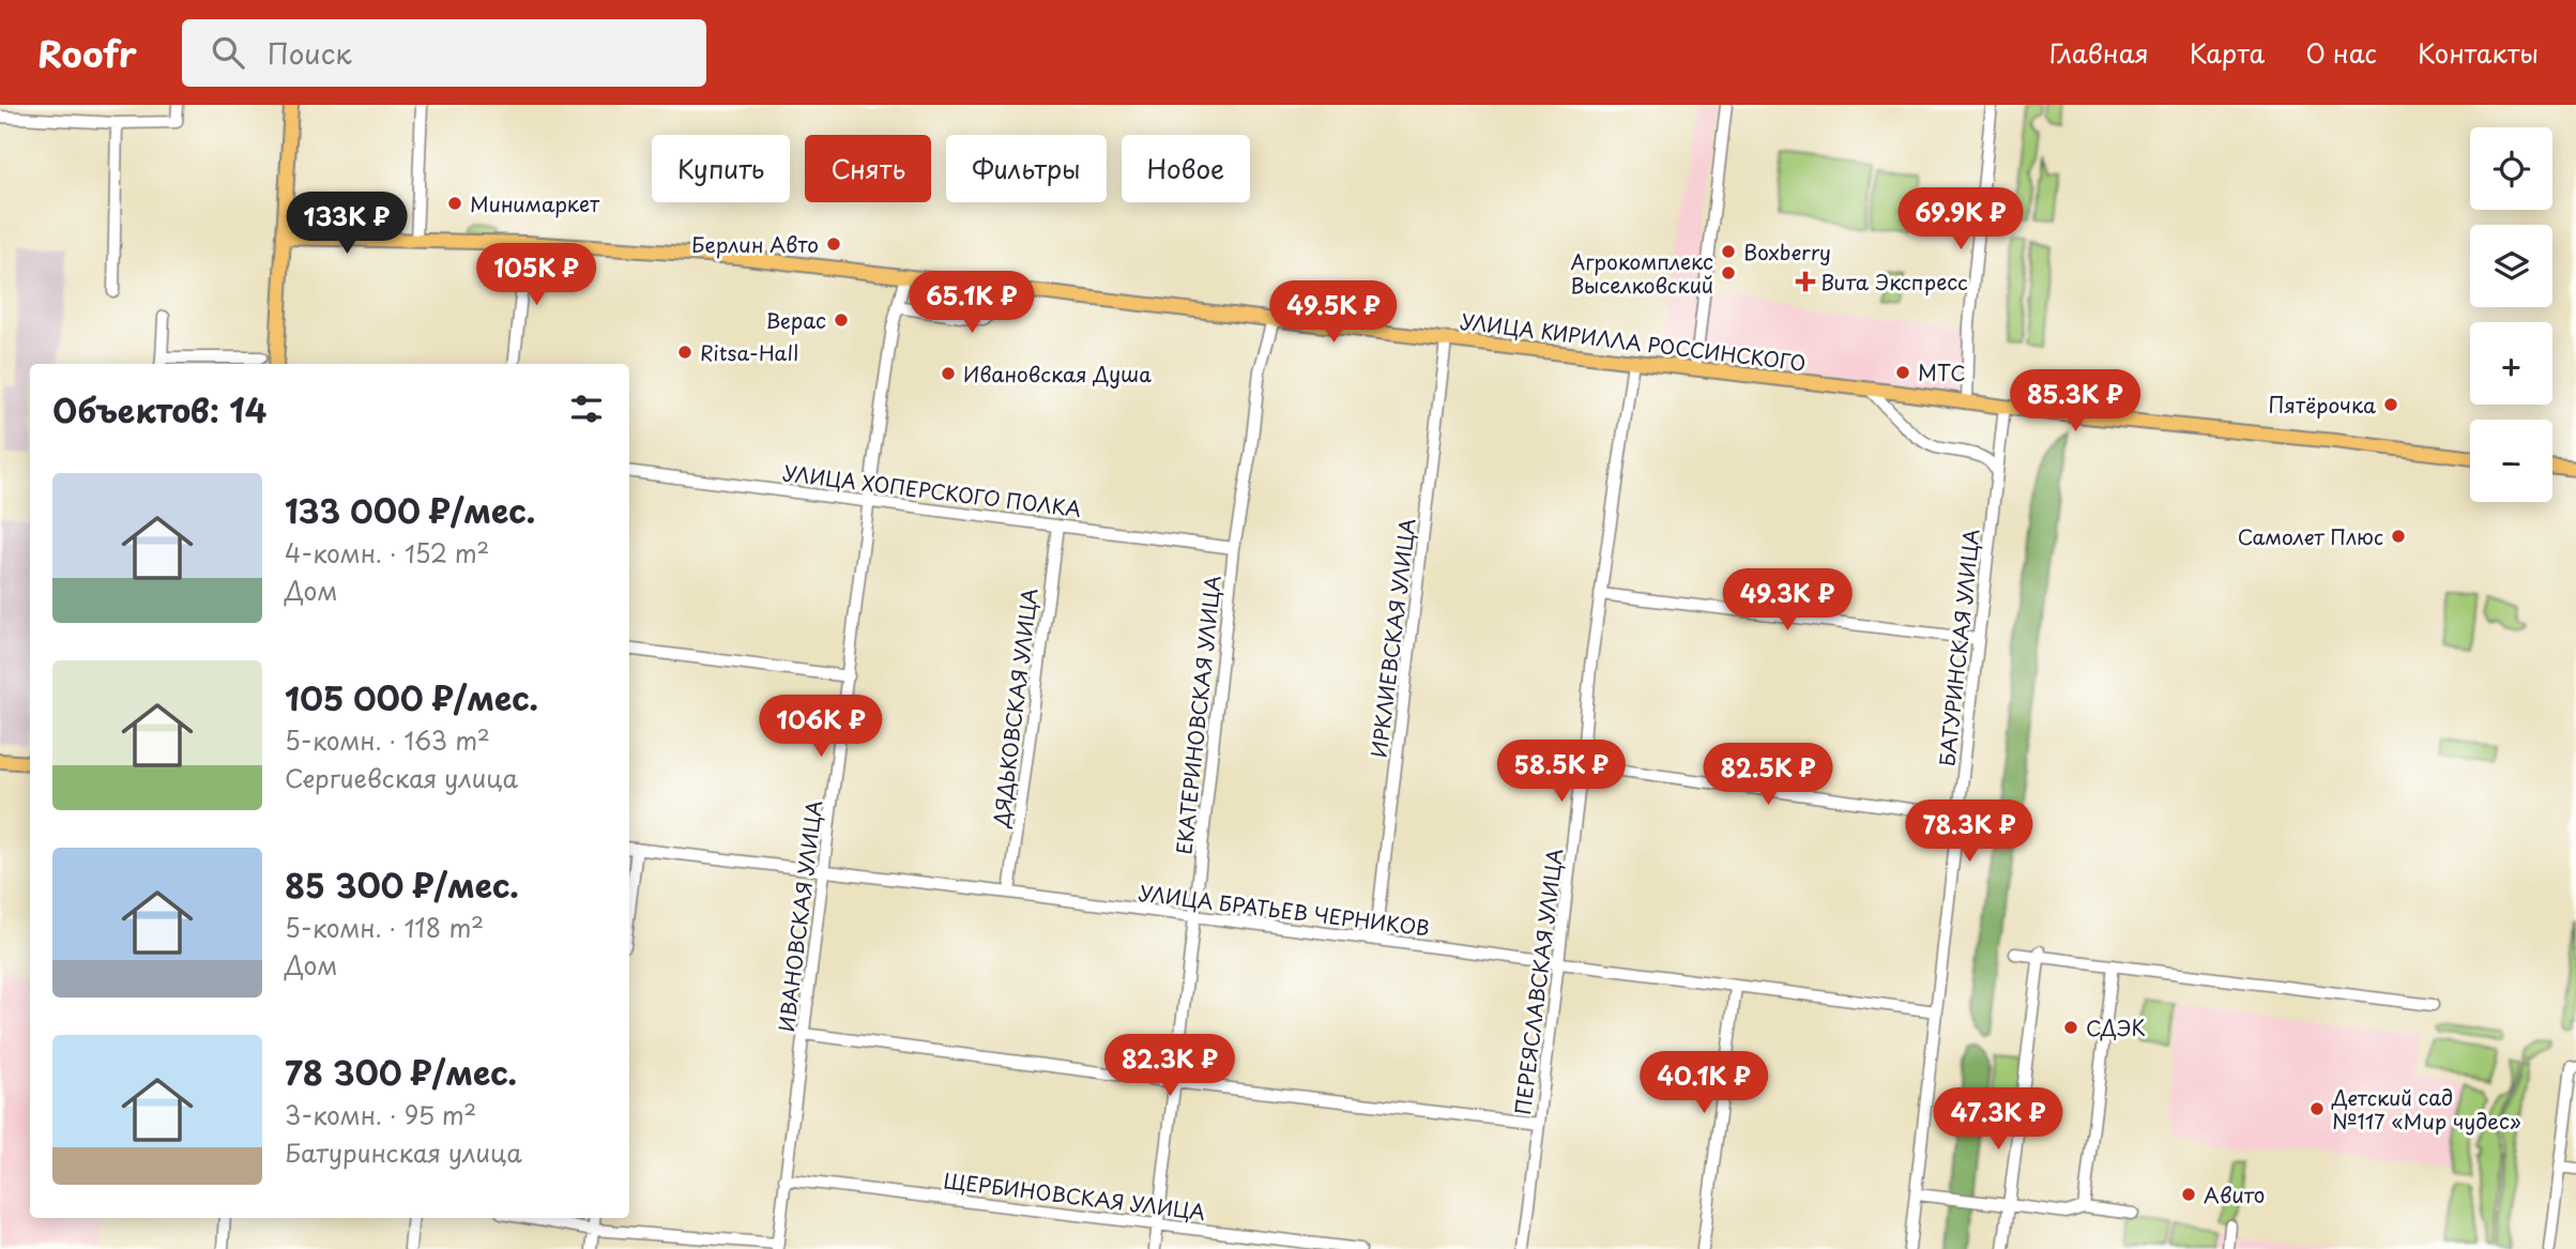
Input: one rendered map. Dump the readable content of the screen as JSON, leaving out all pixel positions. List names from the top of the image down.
{
  "streets": {
    "main road": ["УЛИЦА КИРИЛЛА РОССИНСКОГО"],
    "street": [
      "УЛИЦА ХОПЕРСКОГО ПОЛКА",
      "ИРКЛИЕВСКАЯ УЛИЦА",
      "БАТУРИНСКАЯ УЛИЦА",
      "ДЯДЬКОВСКАЯ УЛИЦА",
      "ЕКАТЕРИНОВСКАЯ УЛИЦА",
      "УЛИЦА БРАТЬЕВ ЧЕРНИКОВ",
      "ИВАНОВСКАЯ УЛИЦА",
      "ПЕРЕЯСЛАВСКАЯ УЛИЦА",
      "ЩЕРБИНОВСКАЯ УЛИЦА"
    ]
  },
  "crossings": [
    ["УЛИЦА КИРИЛЛА РОССИНСКОГО", "ИРКЛИЕВСКАЯ УЛИЦА"],
    ["УЛИЦА КИРИЛЛА РОССИНСКОГО", "БАТУРИНСКАЯ УЛИЦА"],
    ["УЛИЦА КИРИЛЛА РОССИНСКОГО", "ЕКАТЕРИНОВСКАЯ УЛИЦА"],
    ["УЛИЦА КИРИЛЛА РОССИНСКОГО", "ИВАНОВСКАЯ УЛИЦА"],
    ["УЛИЦА КИРИЛЛА РОССИНСКОГО", "ПЕРЕЯСЛАВСКАЯ УЛИЦА"],
    ["УЛИЦА ХОПЕРСКОГО ПОЛКА", "ДЯДЬКОВСКАЯ УЛИЦА"],
    ["УЛИЦА ХОПЕРСКОГО ПОЛКА", "ЕКАТЕРИНОВСКАЯ УЛИЦА"],
    ["УЛИЦА ХОПЕРСКОГО ПОЛКА", "ИВАНОВСКАЯ УЛИЦА"],
    ["ИРКЛИЕВСКАЯ УЛИЦА", "УЛИЦА БРАТЬЕВ ЧЕРНИКОВ"],
    ["БАТУРИНСКАЯ УЛИЦА", "УЛИЦА БРАТЬЕВ ЧЕРНИКОВ"],
    ["ДЯДЬКОВСКАЯ УЛИЦА", "УЛИЦА БРАТЬЕВ ЧЕРНИКОВ"],
    ["ЕКАТЕРИНОВСКАЯ УЛИЦА", "УЛИЦА БРАТЬЕВ ЧЕРНИКОВ"],
    ["ЕКАТЕРИНОВСКАЯ УЛИЦА", "ЩЕРБИНОВСКАЯ УЛИЦА"],
    ["УЛИЦА БРАТЬЕВ ЧЕРНИКОВ", "ИВАНОВСКАЯ УЛИЦА"],
    ["УЛИЦА БРАТЬЕВ ЧЕРНИКОВ", "ПЕРЕЯСЛАВСКАЯ УЛИЦА"],
    ["ИВАНОВСКАЯ УЛИЦА", "ЩЕРБИНОВСКАЯ УЛИЦА"]
  ],
  "places": {
    "other": [
      "Минимаркет",
      "Берлин Авто",
      "Boxberry",
      "Агрокомплекс Выселковский",
      "Верас",
      "Ritsa-Hall",
      "МТС",
      "Ивановская Душа",
      "Пятёрочка",
      "Самолет Плюс",
      "СДЭК",
      "Детский сад №117 «Мир чудес»",
      "Авито"
    ],
    "health": ["Вита Экспресс"]
  },
  "page": {
    "header": "Roofr",
    "search": "Поиск",
    "nav": [
      "Главная",
      "Карта",
      "О нас",
      "Контакты"
    ],
    "map_buttons": ["+", "−"],
    "chip": [
      "Купить",
      "Снять",
      "Фильтры",
      "Новое"
    ],
    "price": [
      "69.9K ₽",
      "133K ₽",
      "105K ₽",
      "65.1K ₽",
      "49.5K ₽",
      "85.3K ₽",
      "49.3K ₽",
      "106K ₽",
      "58.5K ₽",
      "82.5K ₽",
      "78.3K ₽",
      "82.3K ₽",
      "40.1K ₽",
      "47.3K ₽"
    ],
    "heading": "Объектов: 14",
    "list": [
      {
        "name": "133 000 ₽/мес.",
        "note": "4-комн. · 152 m² · Дом"
      },
      {
        "name": "105 000 ₽/мес.",
        "note": "5-комн. · 163 m² · Сергиевская улица"
      },
      {
        "name": "85 300 ₽/мес.",
        "note": "5-комн. · 118 m² · Дом"
      },
      {
        "name": "78 300 ₽/мес.",
        "note": "3-комн. · 95 m² · Батуринская улица"
      }
    ]
  }
}
